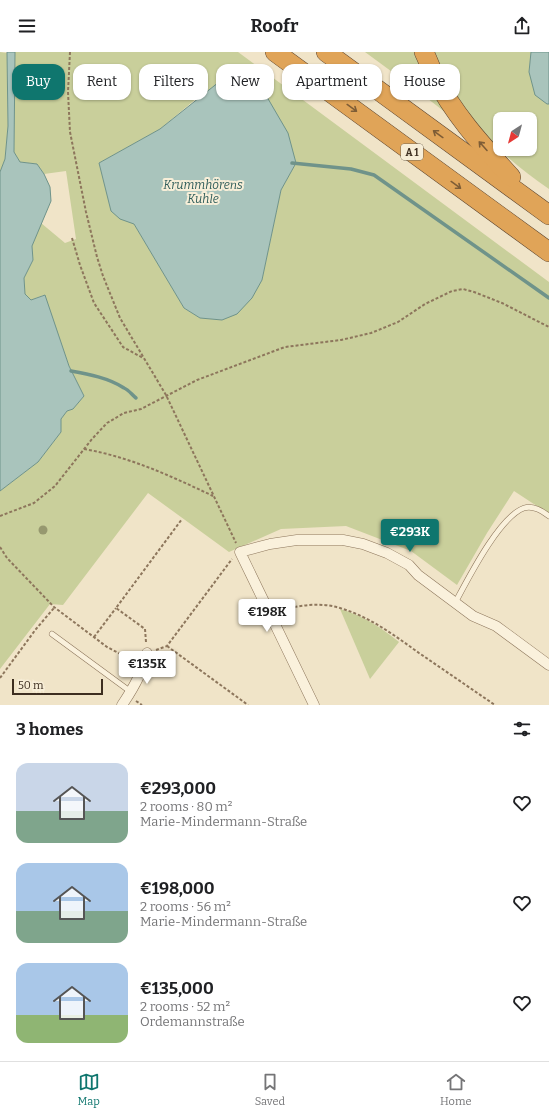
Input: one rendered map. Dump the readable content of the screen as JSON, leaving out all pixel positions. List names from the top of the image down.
{
  "streets": {
    "highway": ["A 1"]
  },
  "water": ["Krummhörens Kuhle"],
  "scale_bar": "50 m",
  "north": "bottom left",
  "page": {
    "header": "Roofr",
    "chip": [
      "Buy",
      "Rent",
      "Filters",
      "New",
      "Apartment",
      "House"
    ],
    "price": ["€293K", "€198K", "€135K"],
    "scale": "50 m",
    "heading": "3 homes",
    "list": [
      {
        "name": "€293,000",
        "note": "2 rooms · 80 m² · Marie-Mindermann-Straße"
      },
      {
        "name": "€198,000",
        "note": "2 rooms · 56 m² · Marie-Mindermann-Straße"
      },
      {
        "name": "€135,000",
        "note": "2 rooms · 52 m² · Ordemannstraße"
      }
    ],
    "tabs": ["Map", "Saved", "Home"]
  }
}
